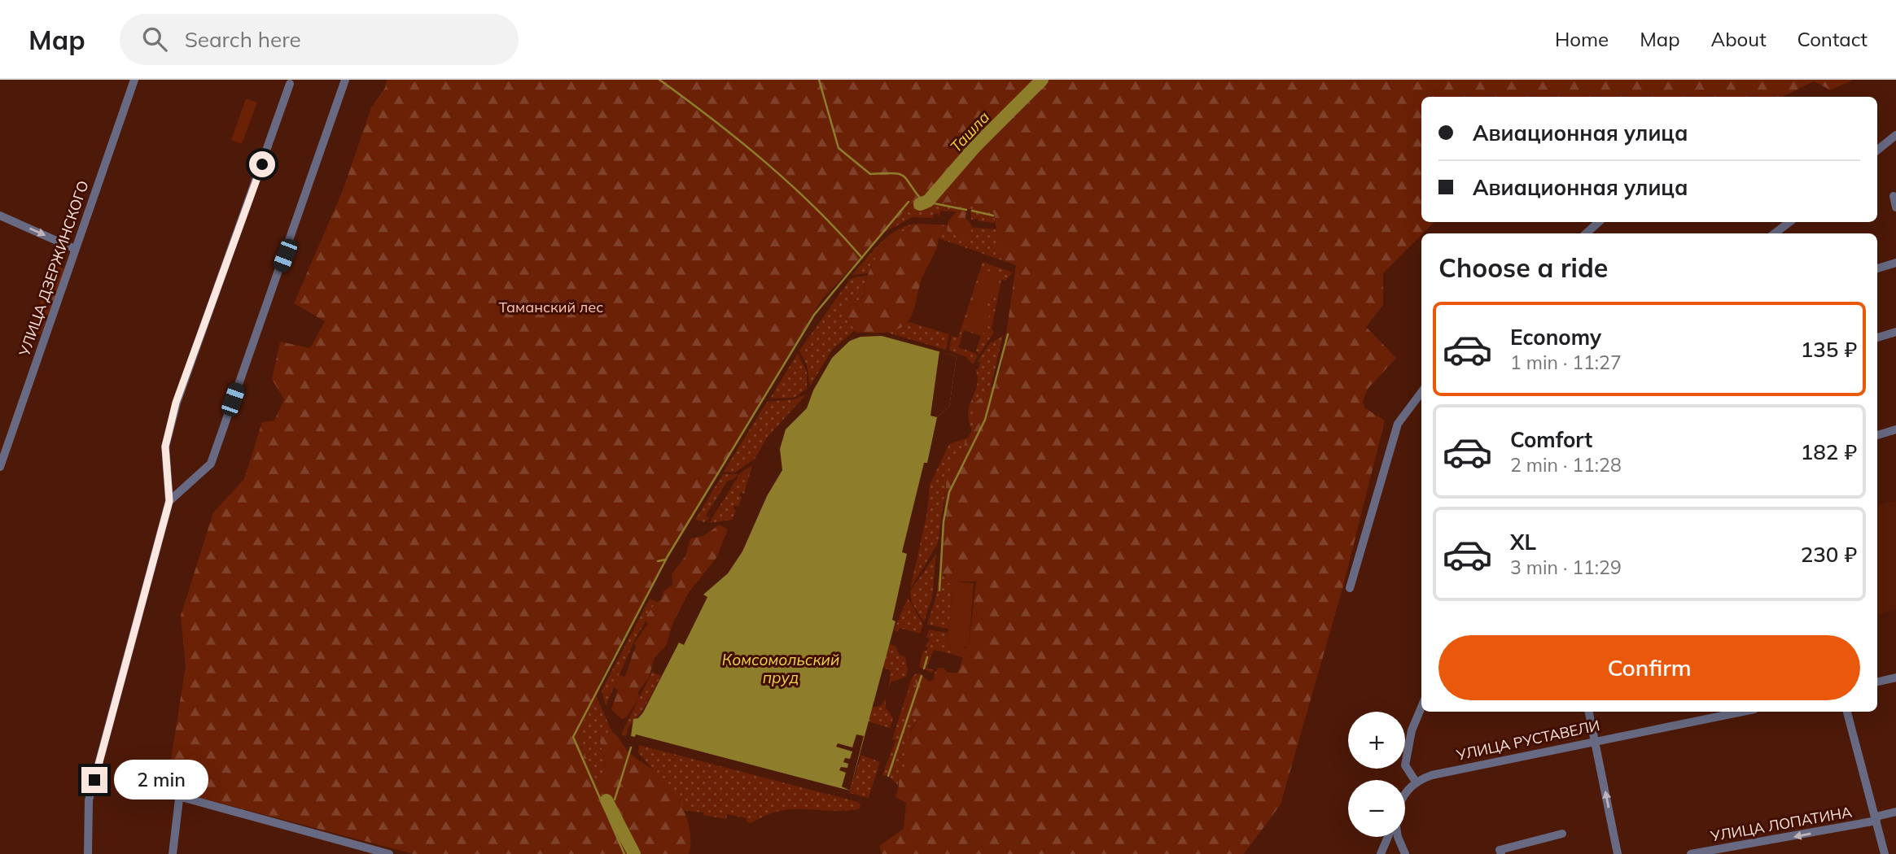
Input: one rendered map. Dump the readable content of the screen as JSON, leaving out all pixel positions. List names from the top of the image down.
{
  "streets": {
    "street": ["УЛИЦА ДЗЕРЖИНСКОГО", "УЛИЦА РУСТАВЕЛИ", "УЛИЦА ЛОПАТИНА"]
  },
  "one_way": ["УЛИЦА ЛОПАТИНА"],
  "water": ["Ташла", "Комсомольский пруд"],
  "parks": ["Таманский лес"],
  "page": {
    "header": "Map",
    "search": "Search here",
    "nav": [
      "Home",
      "Map",
      "About",
      "Contact"
    ],
    "banner": ["Авиационная улица", "Авиационная улица"],
    "heading": "Choose a ride",
    "list": [
      {
        "name": "Economy",
        "note": "1 min · 11:27",
        "value": "135 ₽"
      },
      {
        "name": "Comfort",
        "note": "2 min · 11:28",
        "value": "182 ₽"
      },
      {
        "name": "XL",
        "note": "3 min · 11:29",
        "value": "230 ₽"
      }
    ],
    "buttons": "Confirm",
    "map_buttons": ["+", "−"],
    "bubble": "2 min"
  }
}
